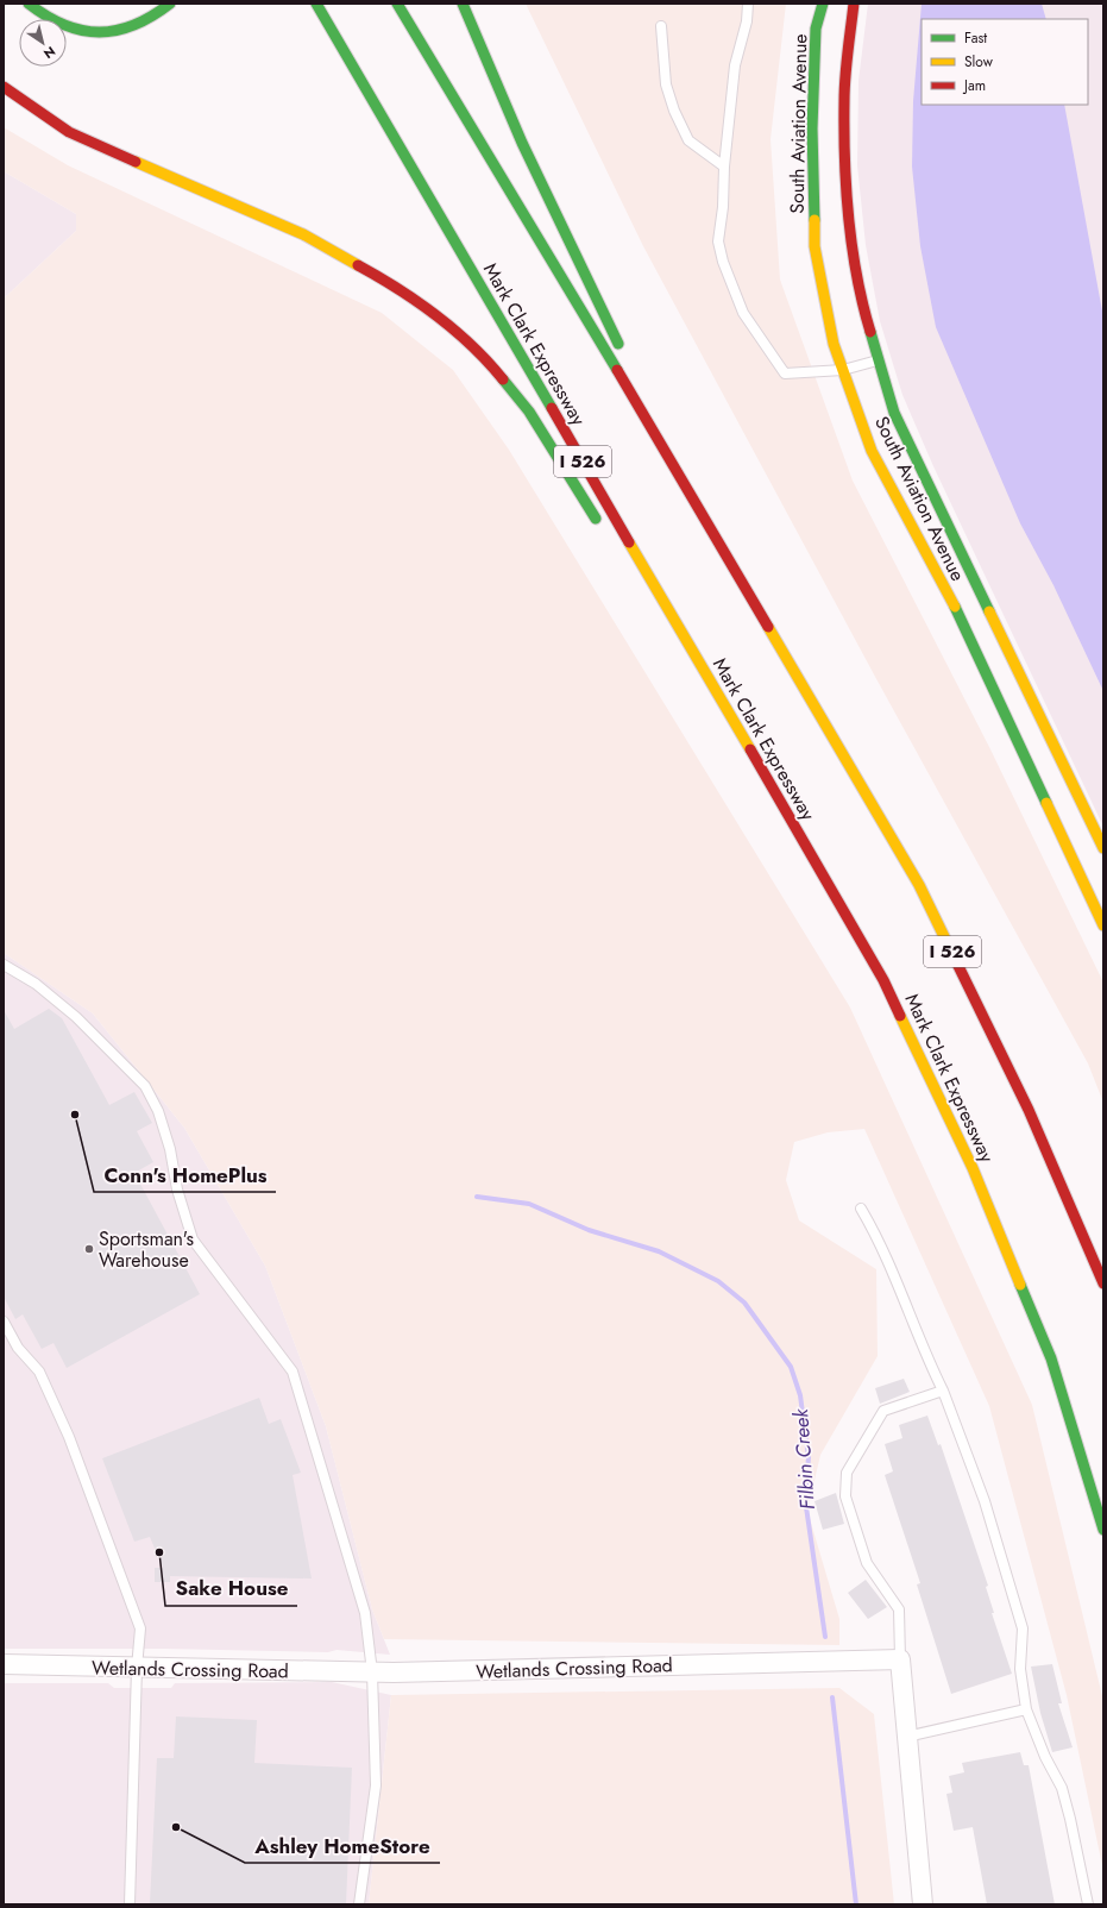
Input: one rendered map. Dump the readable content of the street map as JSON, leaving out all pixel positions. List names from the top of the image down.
{
  "streets": {
    "main road": ["South Aviation Avenue", "Mark Clark Expressway", "I 526"],
    "street": ["Wetlands Crossing Road"]
  },
  "water": ["Filbin Creek"],
  "places": [
    "Conn's HomePlus",
    "Sportsman's Warehouse",
    "Sake House",
    "Ashley HomeStore"
  ],
  "legend": ["Fast", "Slow", "Jam"],
  "north": "bottom right"
}
